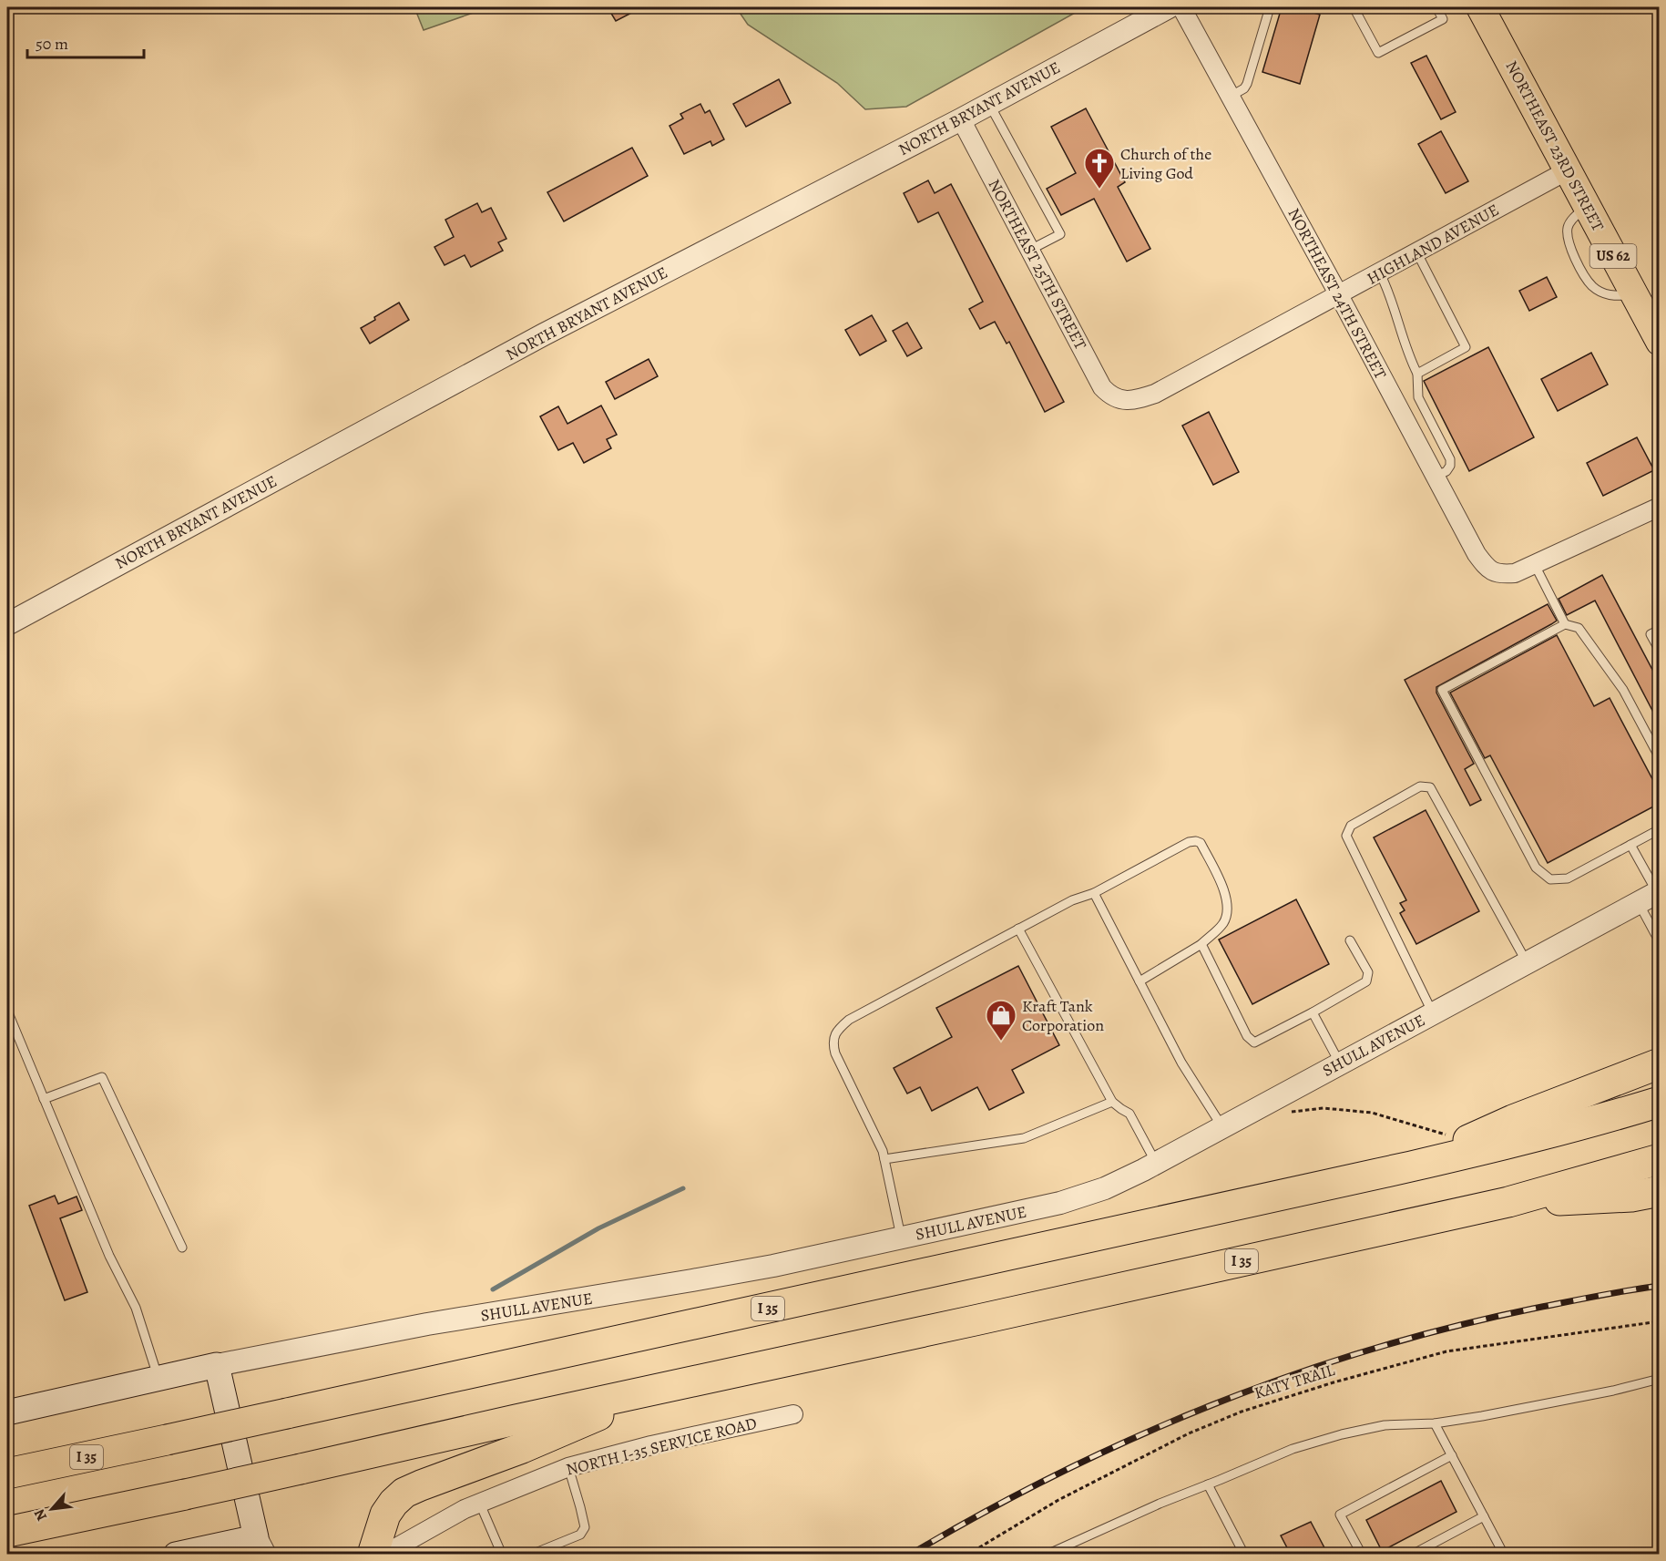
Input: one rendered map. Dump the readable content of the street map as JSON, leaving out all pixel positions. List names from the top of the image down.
{
  "streets": {
    "highway": ["I 35"],
    "main road": ["NORTHEAST 23RD STREET", "US 62"],
    "street": [
      "NORTH BRYANT AVENUE",
      "HIGHLAND AVENUE",
      "NORTHEAST 25TH STREET",
      "NORTHEAST 24TH STREET",
      "SHULL AVENUE",
      "NORTH I-35 SERVICE ROAD"
    ],
    "path": ["KATY TRAIL"]
  },
  "crossings": [
    ["NORTH BRYANT AVENUE", "NORTHEAST 25TH STREET"],
    ["NORTHEAST 23RD STREET", "HIGHLAND AVENUE"],
    ["HIGHLAND AVENUE", "NORTHEAST 25TH STREET"],
    ["HIGHLAND AVENUE", "NORTHEAST 24TH STREET"]
  ],
  "places": {
    "church": ["Church of the Living God"],
    "shop": ["Kraft Tank Corporation"]
  },
  "scale_bar": "50 m",
  "north": "bottom left"
}
